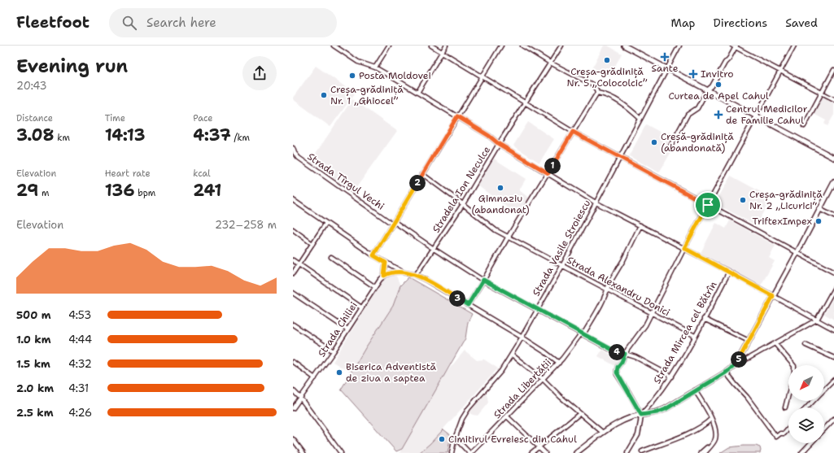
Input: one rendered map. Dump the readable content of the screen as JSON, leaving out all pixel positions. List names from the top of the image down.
{
  "streets": {
    "street": [
      "Strada Tîrgul Vechi",
      "Stradela Ion Neculce",
      "Strada Vasile Stroiescu",
      "Strada Alexandru Donici",
      "Strada Chiliei",
      "Strada Mircea cel Bătrîn",
      "Strada Libertății"
    ]
  },
  "crossings": [
    ["Strada Tîrgul Vechi", "Stradela Ion Neculce"],
    ["Strada Tîrgul Vechi", "Strada Vasile Stroiescu"],
    ["Strada Tîrgul Vechi", "Strada Mircea cel Bătrîn"],
    ["Strada Tîrgul Vechi", "Strada Libertății"],
    ["Stradela Ion Neculce", "Strada Alexandru Donici"],
    ["Strada Vasile Stroiescu", "Strada Alexandru Donici"],
    ["Strada Alexandru Donici", "Strada Mircea cel Bătrîn"],
    ["Strada Alexandru Donici", "Strada Libertății"]
  ],
  "places": {
    "health": ["Sante", "Invitro", "Centrul Medicilor de Familie Cahul"],
    "other": [
      "Creșa-grădiniță Nr. 5 „Colocolcic”",
      "Posta Moldovei",
      "Curtea de Apel Cahul",
      "Creșa-grădiniță Nr. 1 „Ghiocel”",
      "Creșă-grădiniță (abandonată)",
      "Gimnaziu (abandonat)",
      "Creșa-grădiniță Nr. 2 „Licurici“",
      "TriftexImpex",
      "Biserica Adventistă de ziua a saptea",
      "Cimitirul Evreiesc din Cahul"
    ]
  },
  "north": "bottom left",
  "page": {
    "header": "Fleetfoot",
    "search": "Search here",
    "nav": ["Map", "Directions", "Saved"],
    "heading": ["Evening run", "20:43"],
    "stats": [
      ["Distance", "3.08 km"],
      ["Time", "14:13"],
      ["Pace", "4:37 /km"],
      ["Elevation", "29 m"],
      ["Heart rate", "136 bpm"],
      ["kcal", "241"]
    ],
    "pins": [
      "1",
      "2",
      "3",
      "4",
      "5"
    ],
    "chart": ["Elevation", "232–258 m"],
    "list": [
      {
        "name": "500 m",
        "note": "4:53"
      },
      {
        "name": "1.0 km",
        "note": "4:44"
      },
      {
        "name": "1.5 km",
        "note": "4:32"
      },
      {
        "name": "2.0 km",
        "note": "4:31"
      },
      {
        "name": "2.5 km",
        "note": "4:26"
      }
    ]
  }
}
